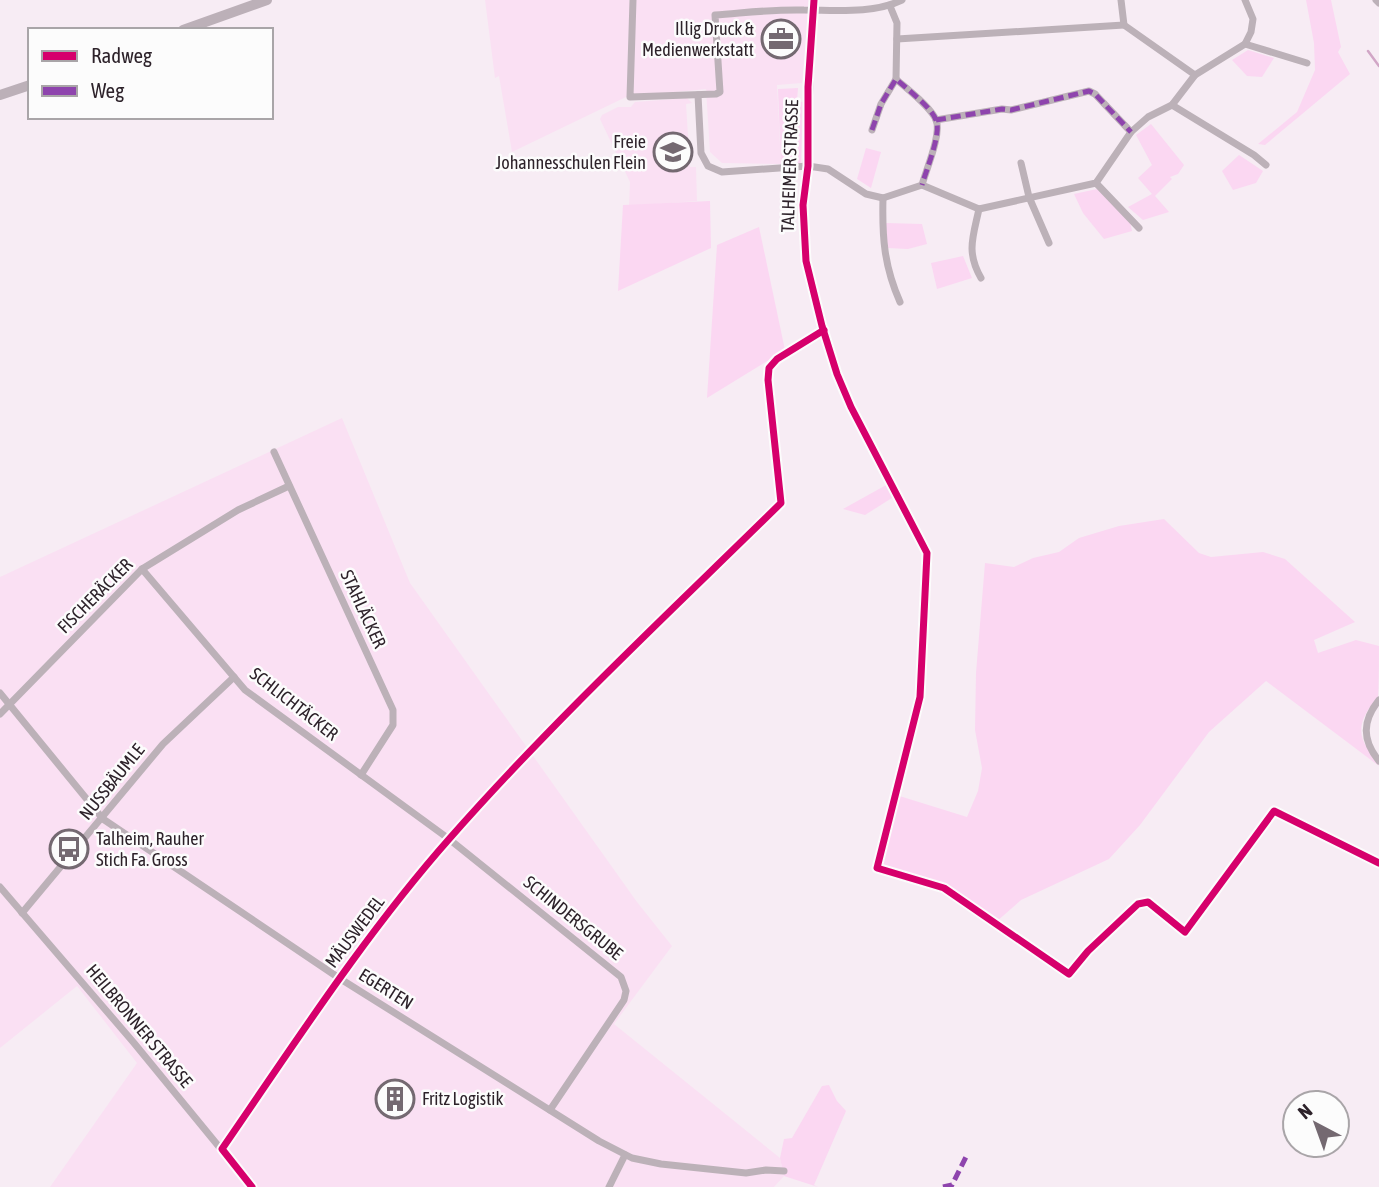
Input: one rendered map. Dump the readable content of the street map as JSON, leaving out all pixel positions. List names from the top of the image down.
{
  "streets": {
    "street": [
      "TALHEIMER STRASSE",
      "FISCHERÄCKER",
      "STAHLÄCKER",
      "SCHLICHTÄCKER",
      "NUSSBÄUMLE",
      "SCHINDERSGRUBE",
      "MÄUSWEDEL",
      "EGERTEN",
      "HEILBRONNER STRASSE"
    ]
  },
  "crossings": [
    ["FISCHERÄCKER", "STAHLÄCKER"],
    ["FISCHERÄCKER", "SCHLICHTÄCKER"],
    ["FISCHERÄCKER", "EGERTEN"],
    ["STAHLÄCKER", "SCHLICHTÄCKER"],
    ["SCHLICHTÄCKER", "NUSSBÄUMLE"],
    ["SCHLICHTÄCKER", "SCHINDERSGRUBE"],
    ["SCHLICHTÄCKER", "MÄUSWEDEL"],
    ["NUSSBÄUMLE", "EGERTEN"],
    ["NUSSBÄUMLE", "HEILBRONNER STRASSE"],
    ["SCHINDERSGRUBE", "MÄUSWEDEL"],
    ["SCHINDERSGRUBE", "EGERTEN"],
    ["MÄUSWEDEL", "EGERTEN"],
    ["MÄUSWEDEL", "HEILBRONNER STRASSE"]
  ],
  "places": {
    "office": ["Illig Druck & Medienwerkstatt"],
    "school or university": ["Freie Johannesschulen Flein"],
    "bus stop": ["Talheim, Rauher Stich Fa. Gross"],
    "building": ["Fritz Logistik"]
  },
  "legend": ["Radweg", "Weg"],
  "north": "top left"
}
